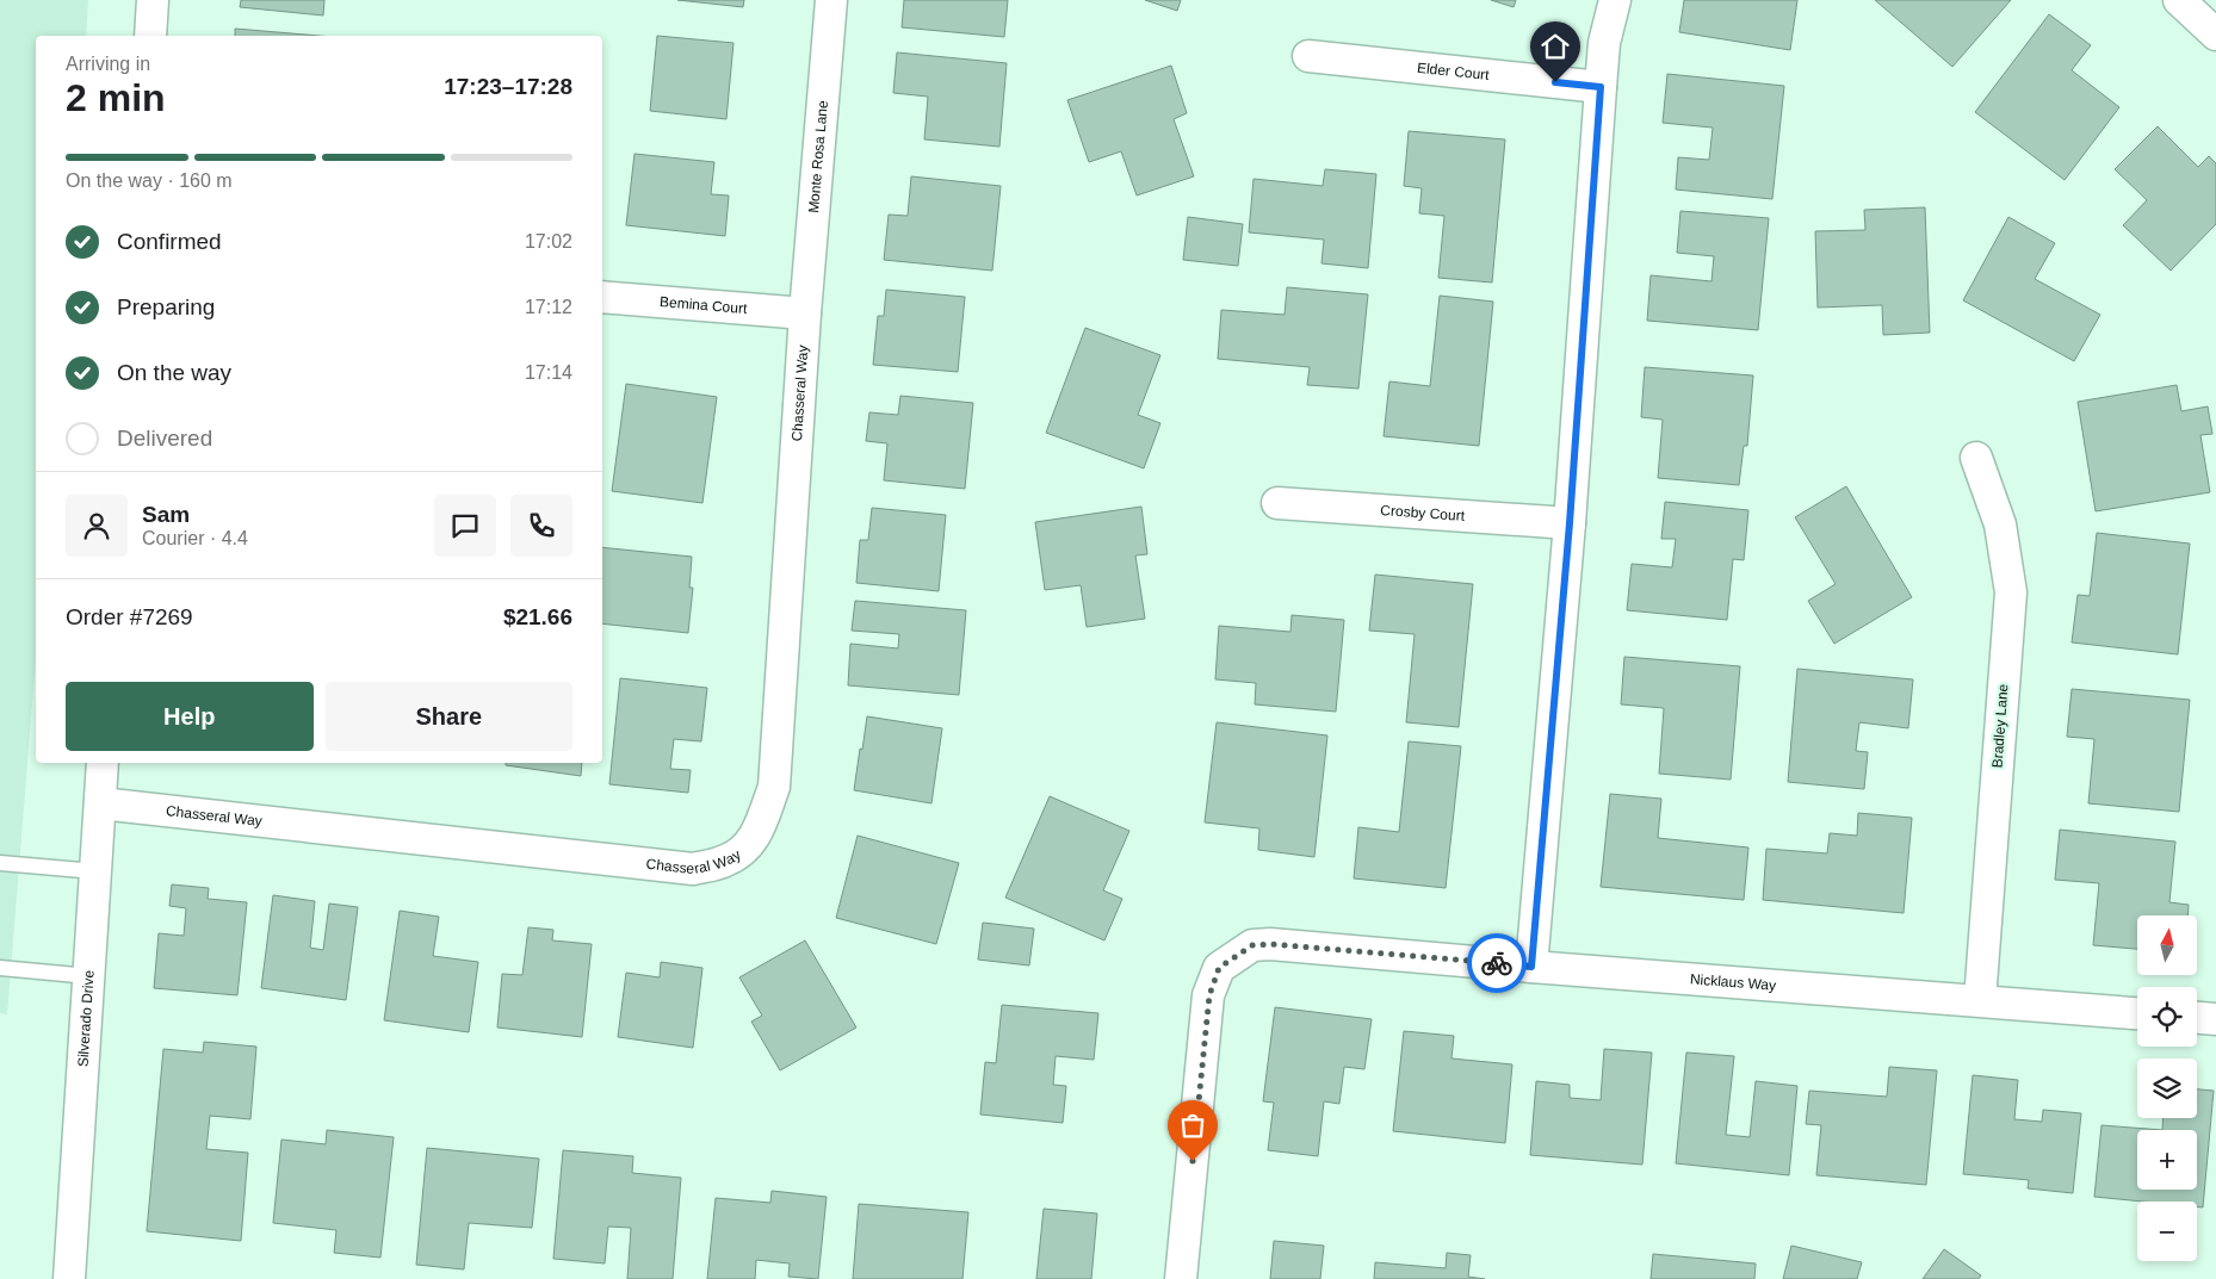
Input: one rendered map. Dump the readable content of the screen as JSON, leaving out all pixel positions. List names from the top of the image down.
{
  "streets": {
    "street": [
      "Elder Court",
      "Monte Rosa Lane",
      "Bemina Court",
      "Chasseral Way",
      "Crosby Court",
      "Bradley Lane",
      "Nicklaus Way",
      "Silverado Drive"
    ]
  },
  "crossings": [
    ["Monte Rosa Lane", "Bemina Court"],
    ["Monte Rosa Lane", "Chasseral Way"],
    ["Bemina Court", "Chasseral Way"],
    ["Chasseral Way", "Silverado Drive"],
    ["Bradley Lane", "Nicklaus Way"]
  ],
  "north": "top",
  "page": {
    "heading": ["2 min", "Arriving in", "17:23–17:28"],
    "panel": [
      "Sam",
      "Courier · 4.4",
      "Order #7269",
      "$21.66"
    ],
    "bar": "On the way · 160 m",
    "list": [
      ["Confirmed", "17:02"],
      ["Preparing", "17:12"],
      ["On the way", "17:14"],
      "Delivered"
    ],
    "buttons": ["Help", "Share"],
    "map_buttons": ["+", "−"]
  }
}
